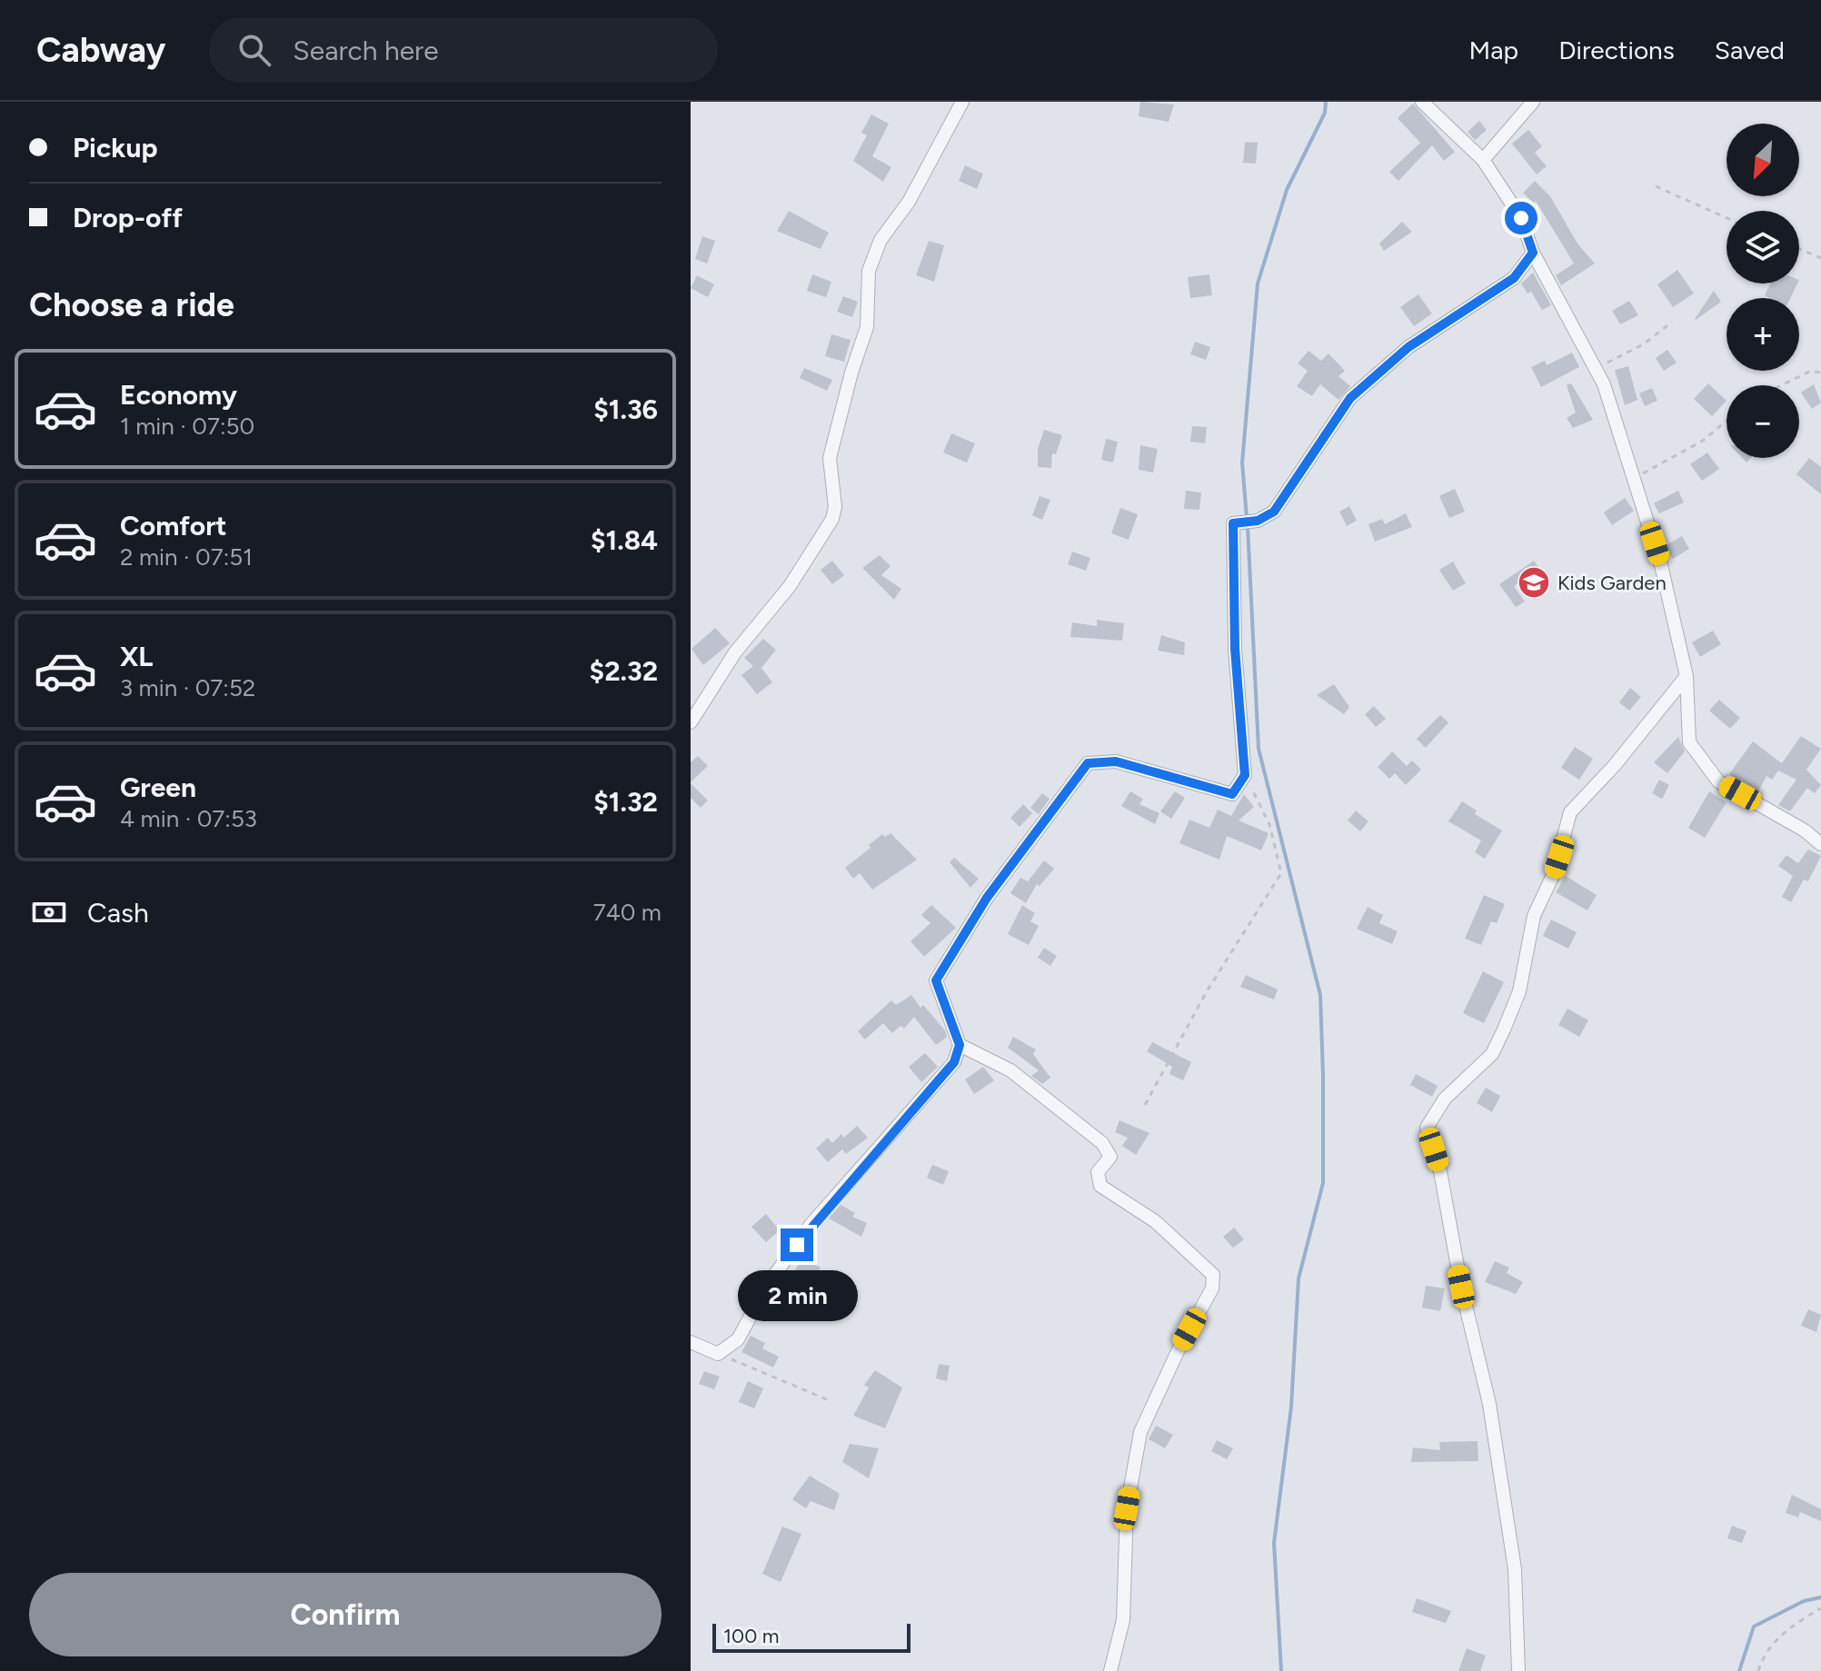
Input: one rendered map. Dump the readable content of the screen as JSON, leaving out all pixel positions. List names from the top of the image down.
{
  "places": {
    "school or university": ["Kids Garden"]
  },
  "scale_bar": "100 m",
  "north": "bottom left",
  "page": {
    "header": "Cabway",
    "search": "Search here",
    "nav": ["Map", "Directions", "Saved"],
    "banner": ["Pickup", "Drop-off"],
    "map_buttons": ["+", "−"],
    "heading": "Choose a ride",
    "list": [
      {
        "name": "Economy",
        "note": "1 min · 07:50",
        "value": "$1.36"
      },
      {
        "name": "Comfort",
        "note": "2 min · 07:51",
        "value": "$1.84"
      },
      {
        "name": "XL",
        "note": "3 min · 07:52",
        "value": "$2.32"
      },
      {
        "name": "Green",
        "note": "4 min · 07:53",
        "value": "$1.32"
      }
    ],
    "pay": ["Cash", "740 m"],
    "bubble": "2 min",
    "buttons": "Confirm",
    "scale": "100 m"
  }
}
